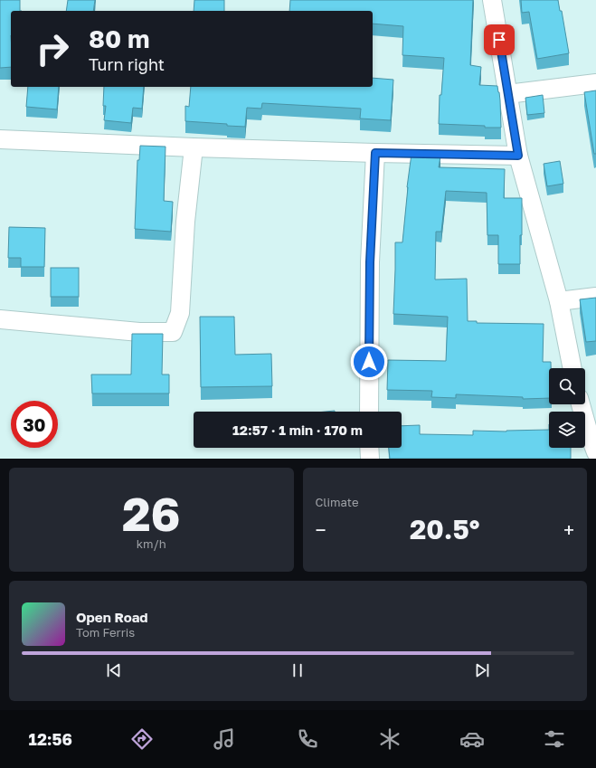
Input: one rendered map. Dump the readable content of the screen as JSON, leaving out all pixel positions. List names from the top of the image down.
{
  "page": {
    "turn": ["80 m", "Turn right"],
    "limit": "30",
    "trip": "12:57 · 1 min · 170 m",
    "tile": [
      ["26", "km/h"],
      "Climate"
    ],
    "heat": ["−", "20.5°", "+"],
    "song": ["Open Road", "Tom Ferris"],
    "tabs": "12:56"
  }
}
